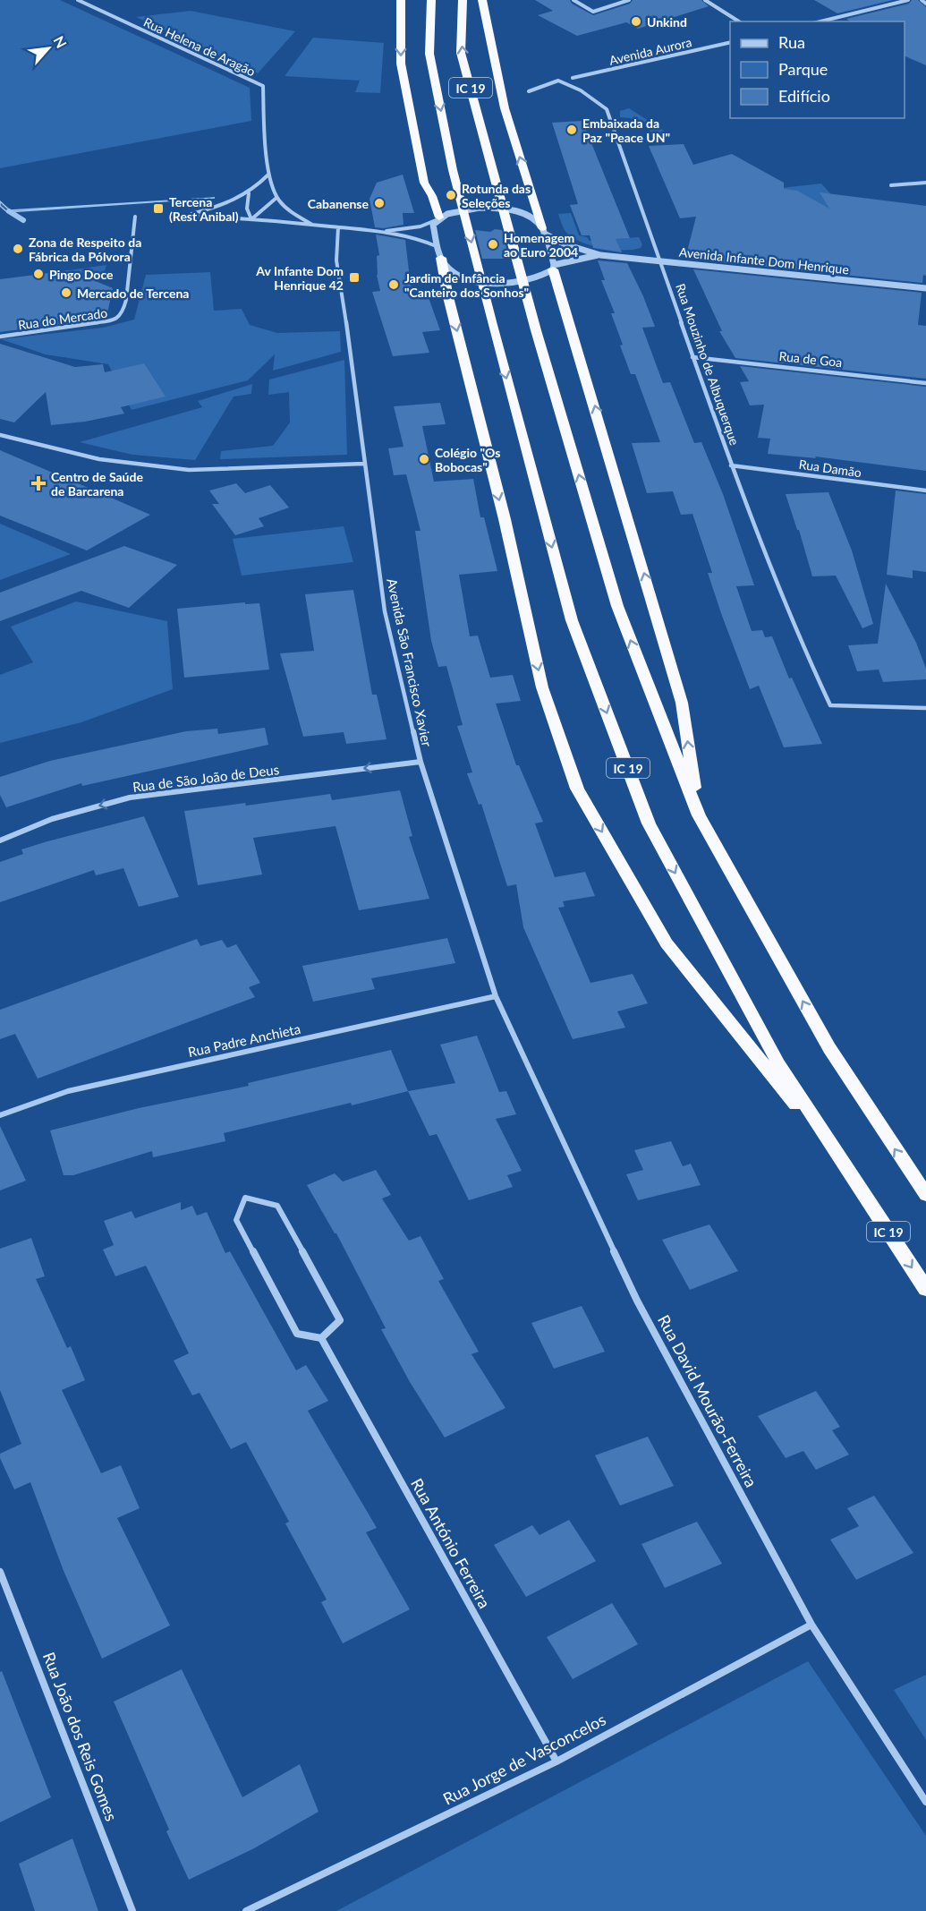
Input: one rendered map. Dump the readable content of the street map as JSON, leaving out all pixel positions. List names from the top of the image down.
{
  "streets": {
    "highway": ["IC 19"],
    "street": [
      "Rua Helena de Aragão",
      "Avenida Aurora",
      "Avenida Infante Dom Henrique",
      "Rua do Mercado",
      "Rua de Goa",
      "Rua Mouzinho de Albuquerque",
      "Rua Damão",
      "Avenida São Francisco Xavier",
      "Rua de São João de Deus",
      "Rua Padre Anchieta",
      "Rua David Mourão-Ferreira",
      "Rua António Ferreira",
      "Rua João dos Reis Gomes",
      "Rua Jorge de Vasconcelos"
    ]
  },
  "crossings": [
    ["Avenida Infante Dom Henrique", "Rua Mouzinho de Albuquerque"],
    ["Rua de Goa", "Rua Mouzinho de Albuquerque"],
    ["Rua Mouzinho de Albuquerque", "Rua Damão"],
    ["Avenida São Francisco Xavier", "Rua de São João de Deus"],
    ["Avenida São Francisco Xavier", "Rua Padre Anchieta"],
    ["Avenida São Francisco Xavier", "Rua David Mourão-Ferreira"],
    ["Rua Padre Anchieta", "Rua David Mourão-Ferreira"],
    ["Rua David Mourão-Ferreira", "Rua Jorge de Vasconcelos"],
    ["Rua António Ferreira", "Rua Jorge de Vasconcelos"]
  ],
  "one_way": ["Rua de São João de Deus"],
  "places": {
    "other": [
      "Unkind",
      "Embaixada da Paz \"Peace UN\"",
      "Rotunda das Seleções",
      "Cabanense",
      "Homenagem ao Euro 2004",
      "Zona de Respeito da Fábrica da Pólvora",
      "Pingo Doce",
      "Jardim de Infância \"Canteiro dos Sonhos\"",
      "Mercado de Tercena",
      "Colégio \"Os Bobocas\""
    ],
    "transit": ["Tercena (Rest Anibal)", "Av Infante Dom Henrique 42"],
    "health": ["Centro de Saúde de Barcarena"]
  },
  "legend": ["Rua", "Parque", "Edifício"],
  "north": "top right"
}
